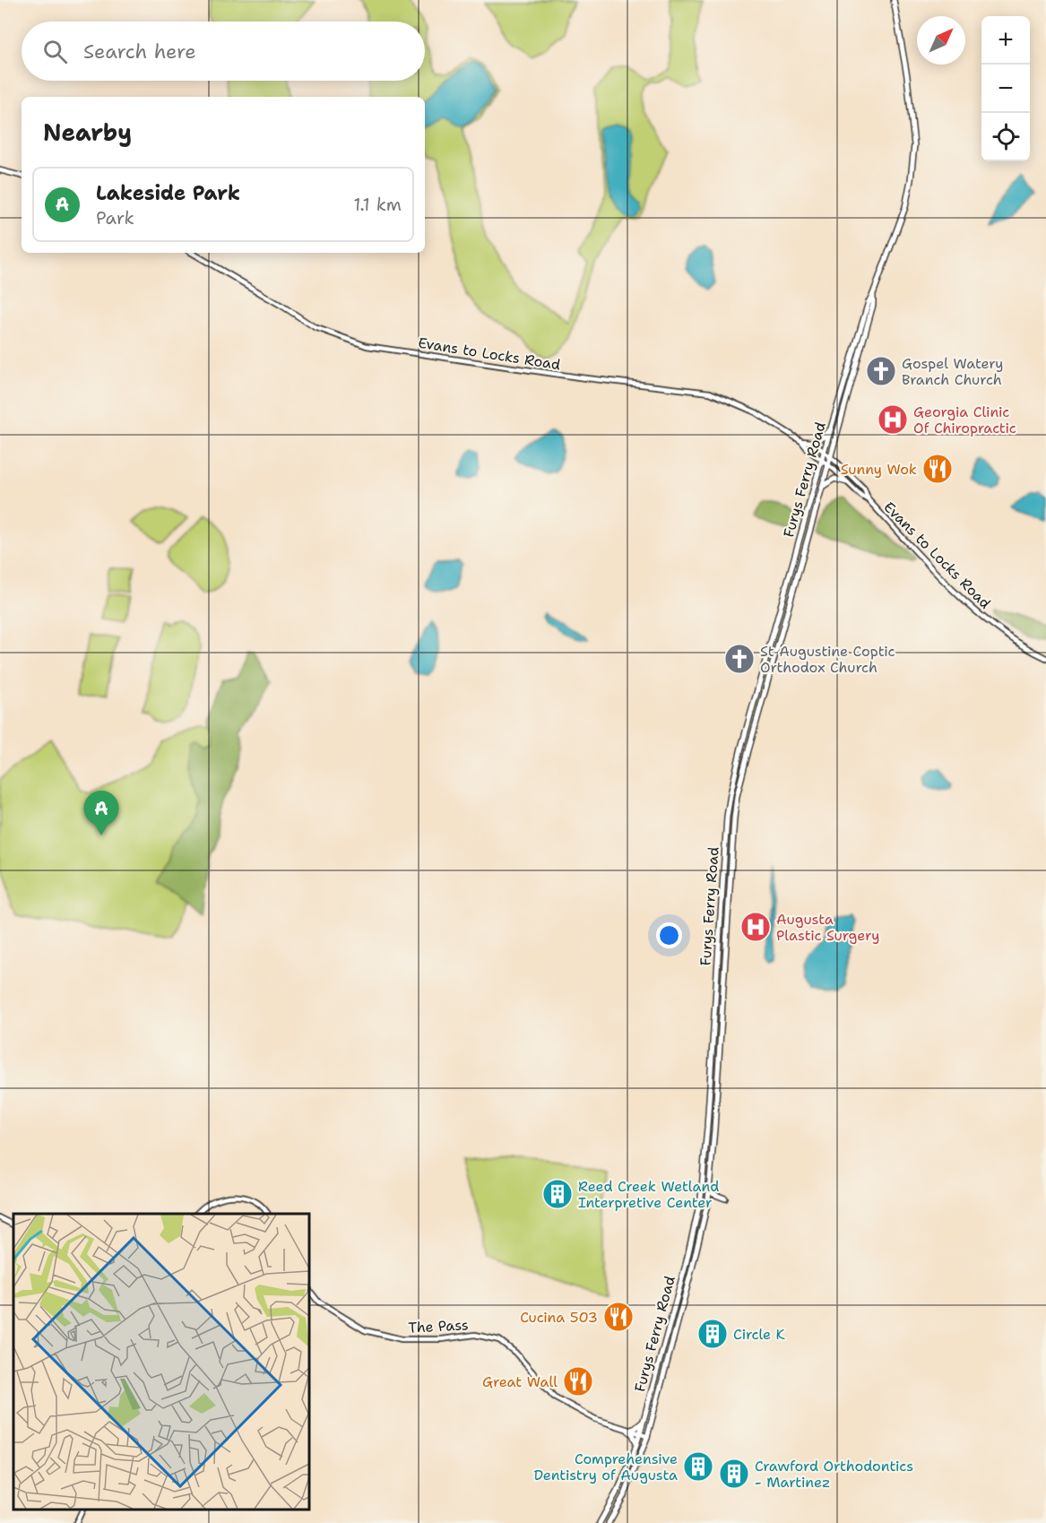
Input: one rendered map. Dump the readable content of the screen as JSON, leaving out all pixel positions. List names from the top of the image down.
{
  "streets": {
    "main road": ["Furys Ferry Road"],
    "street": ["Evans to Locks Road", "The Pass"]
  },
  "crossings": [
    ["Evans to Locks Road", "Furys Ferry Road"],
    ["Furys Ferry Road", "The Pass"]
  ],
  "places": {
    "church": ["Gospel Watery Branch Church", "St Augustine Coptic Orthodox Church"],
    "hospital": ["Georgia Clinic Of Chiropractic", "Augusta Plastic Surgery"],
    "restaurant": ["Sunny Wok", "Cucina 503", "Great Wall"],
    "building": [
      "Reed Creek Wetland Interpretive Center",
      "Circle K",
      "Comprehensive Dentistry of Augusta",
      "Crawford Orthodontics - Martinez"
    ]
  },
  "north": "top right",
  "page": {
    "map_buttons": ["+", "−"],
    "search": "Search here",
    "heading": "Nearby",
    "list": [
      {
        "mark": "A",
        "name": "Lakeside Park",
        "note": "Park",
        "value": "1.1 km"
      }
    ],
    "pins": "A"
  }
}
